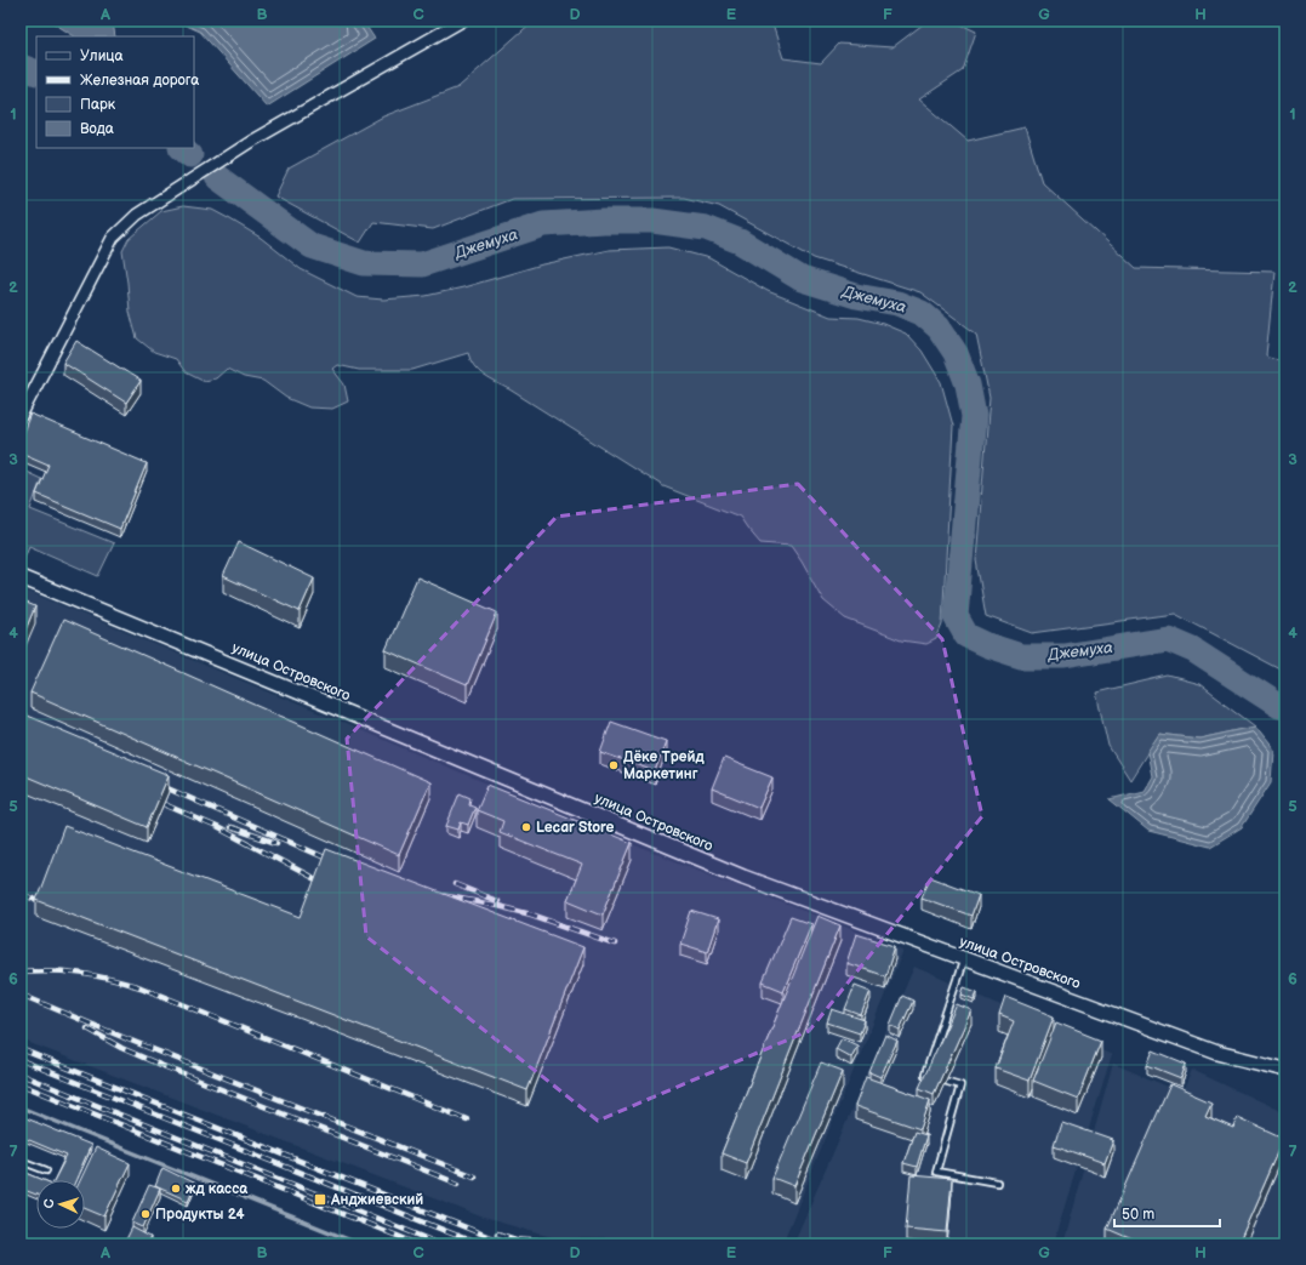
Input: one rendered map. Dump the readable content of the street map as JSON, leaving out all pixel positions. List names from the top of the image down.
{
  "streets": {
    "street": ["улица Островского"]
  },
  "water": ["Джемуха"],
  "places": {
    "other": [
      "Дёке Трейд Маркетинг",
      "Lecar Store",
      "жд касса",
      "Продукты 24"
    ],
    "transit": ["Анджиевский"]
  },
  "legend": [
    "Улица",
    "Железная дорога",
    "Парк",
    "Вода"
  ],
  "scale_bar": "50 m",
  "north": "left",
  "grid": {
    "columns": [
      "A",
      "B",
      "C",
      "D",
      "E",
      "F",
      "G",
      "H"
    ],
    "rows": [
      "1",
      "2",
      "3",
      "4",
      "5",
      "6",
      "7"
    ]
  }
}
